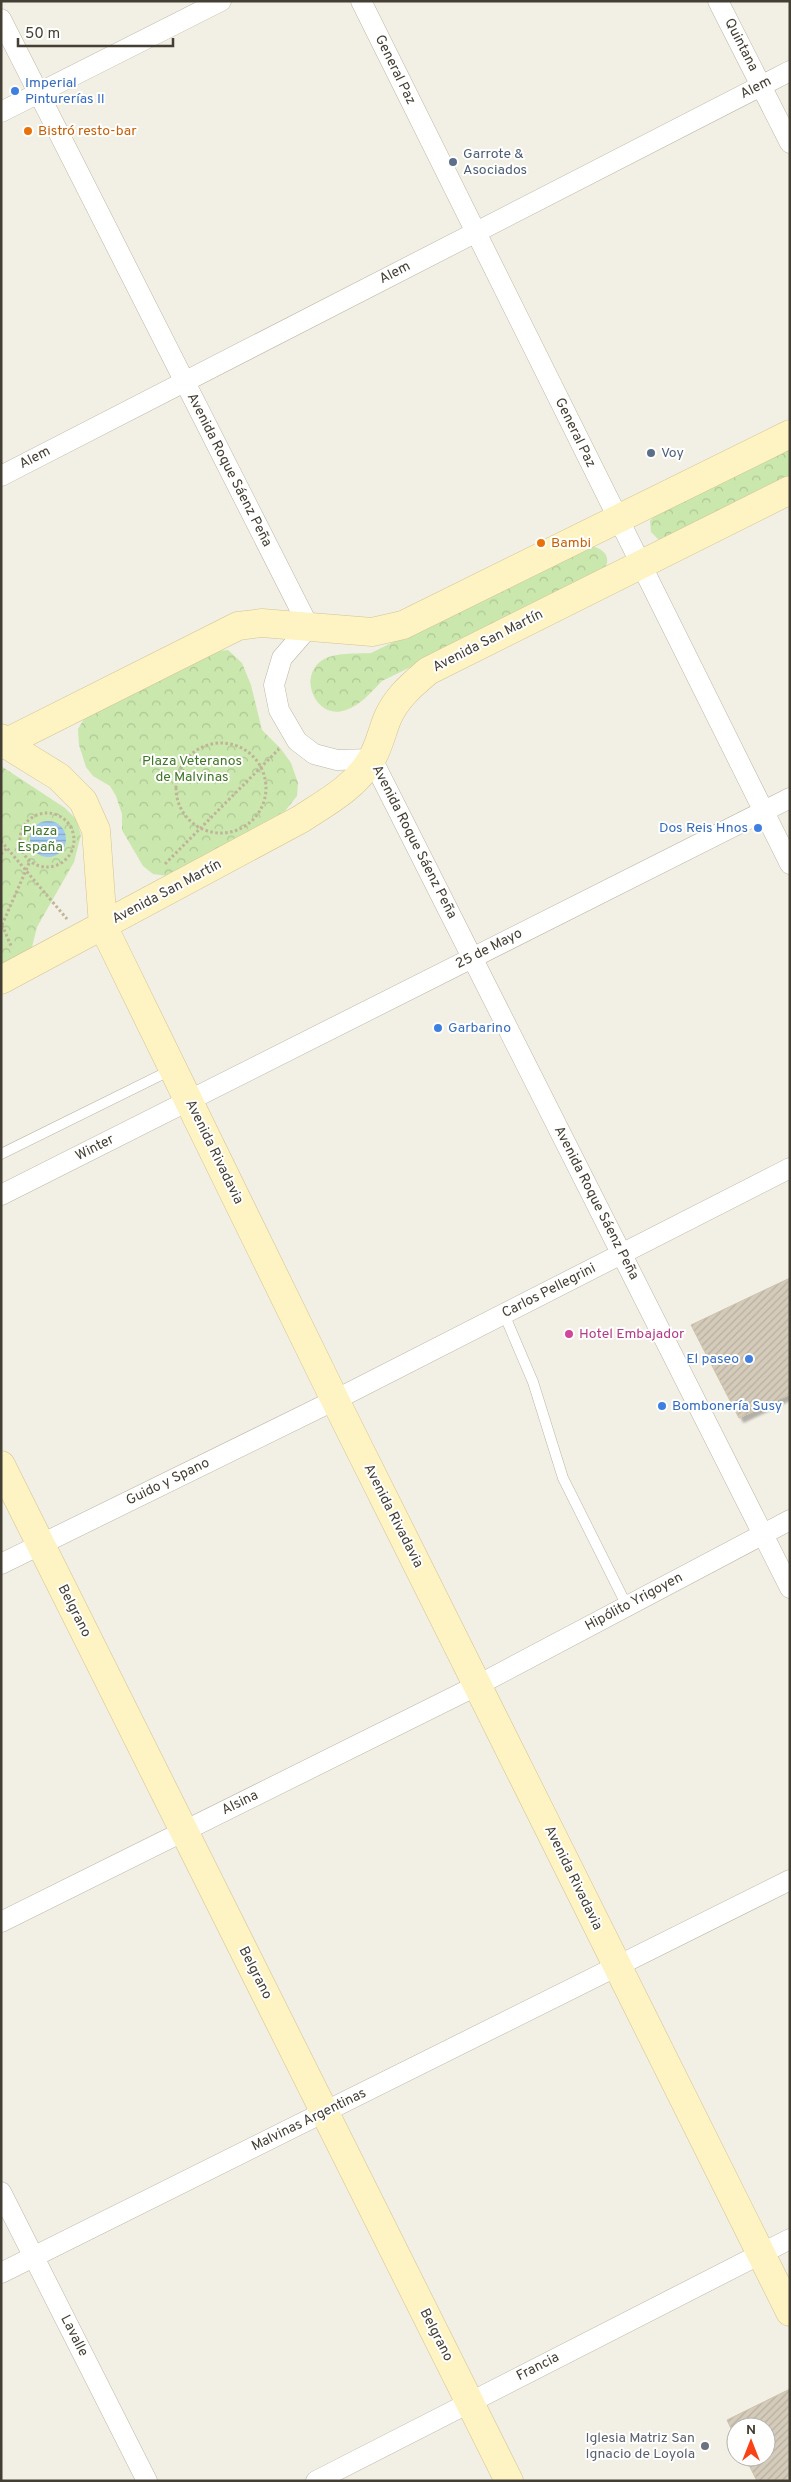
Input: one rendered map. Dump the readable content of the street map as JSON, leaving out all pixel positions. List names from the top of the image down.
{
  "streets": {
    "main road": ["Avenida San Martín", "Avenida Rivadavia", "Belgrano"],
    "street": [
      "Quintana",
      "General Paz",
      "Alem",
      "Avenida Roque Sáenz Peña",
      "25 de Mayo",
      "Winter",
      "Carlos Pellegrini",
      "Guido y Spano",
      "Hipólito Yrigoyen",
      "Alsina",
      "Malvinas Argentinas",
      "Lavalle",
      "Francia"
    ]
  },
  "crossings": [
    ["Quintana", "Alem"],
    ["General Paz", "Alem"],
    ["General Paz", "Avenida San Martín"],
    ["General Paz", "25 de Mayo"],
    ["Alem", "Avenida Roque Sáenz Peña"],
    ["Avenida Roque Sáenz Peña", "Avenida San Martín"],
    ["Avenida Roque Sáenz Peña", "25 de Mayo"],
    ["Avenida Roque Sáenz Peña", "Carlos Pellegrini"],
    ["Avenida Roque Sáenz Peña", "Hipólito Yrigoyen"],
    ["Avenida San Martín", "Avenida Rivadavia"],
    ["25 de Mayo", "Winter"],
    ["25 de Mayo", "Avenida Rivadavia"],
    ["Winter", "Avenida Rivadavia"],
    ["Avenida Rivadavia", "Carlos Pellegrini"],
    ["Avenida Rivadavia", "Guido y Spano"],
    ["Avenida Rivadavia", "Hipólito Yrigoyen"],
    ["Avenida Rivadavia", "Alsina"],
    ["Avenida Rivadavia", "Malvinas Argentinas"],
    ["Avenida Rivadavia", "Francia"],
    ["Carlos Pellegrini", "Guido y Spano"],
    ["Guido y Spano", "Belgrano"],
    ["Hipólito Yrigoyen", "Alsina"],
    ["Belgrano", "Alsina"],
    ["Belgrano", "Malvinas Argentinas"],
    ["Belgrano", "Francia"],
    ["Malvinas Argentinas", "Lavalle"]
  ],
  "parks": ["Plaza Veteranos de Malvinas", "Plaza España"],
  "places": [
    "Imperial Pinturerías II",
    "Bistró resto-bar",
    "Garrote & Asociados",
    "Voy",
    "Bambi",
    "Dos Reis Hnos",
    "Garbarino",
    "Hotel Embajador",
    "El paseo",
    "Bombonería Susy",
    "Iglesia Matriz San Ignacio de Loyola"
  ],
  "scale_bar": "50 m",
  "north": "top"
}
